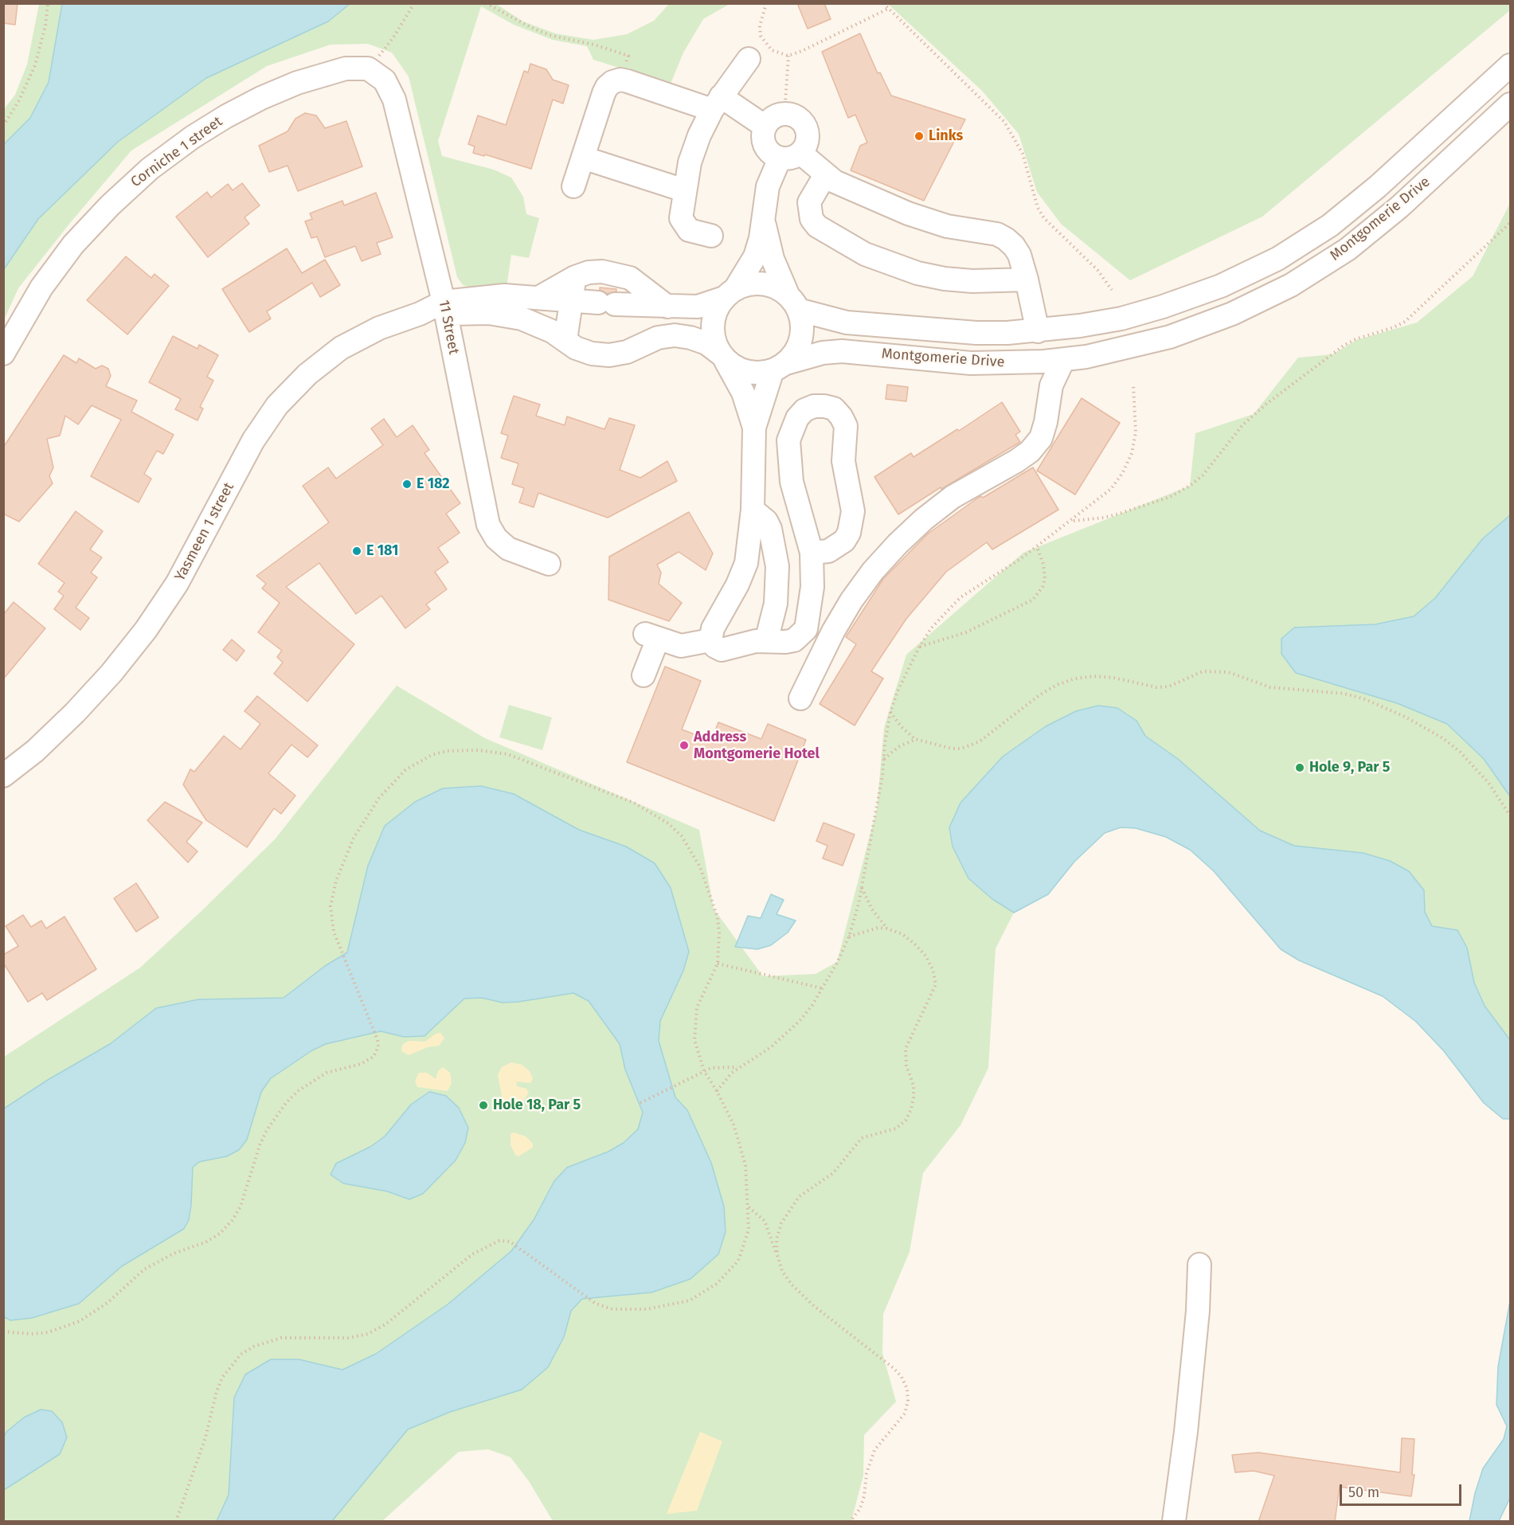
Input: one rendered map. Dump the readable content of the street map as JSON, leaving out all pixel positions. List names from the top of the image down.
{
  "streets": {
    "street": [
      "Corniche 1 street",
      "Montgomerie Drive",
      "11 Street",
      "Yasmeen 1 street"
    ]
  },
  "crossings": [
    ["Corniche 1 street", "11 Street"],
    ["11 Street", "Yasmeen 1 street"]
  ],
  "places": [
    "Links",
    "E 182",
    "E 181",
    "Address Montgomerie Hotel",
    "Hole 9, Par 5",
    "Hole 18, Par 5"
  ],
  "scale_bar": "50 m"
}
